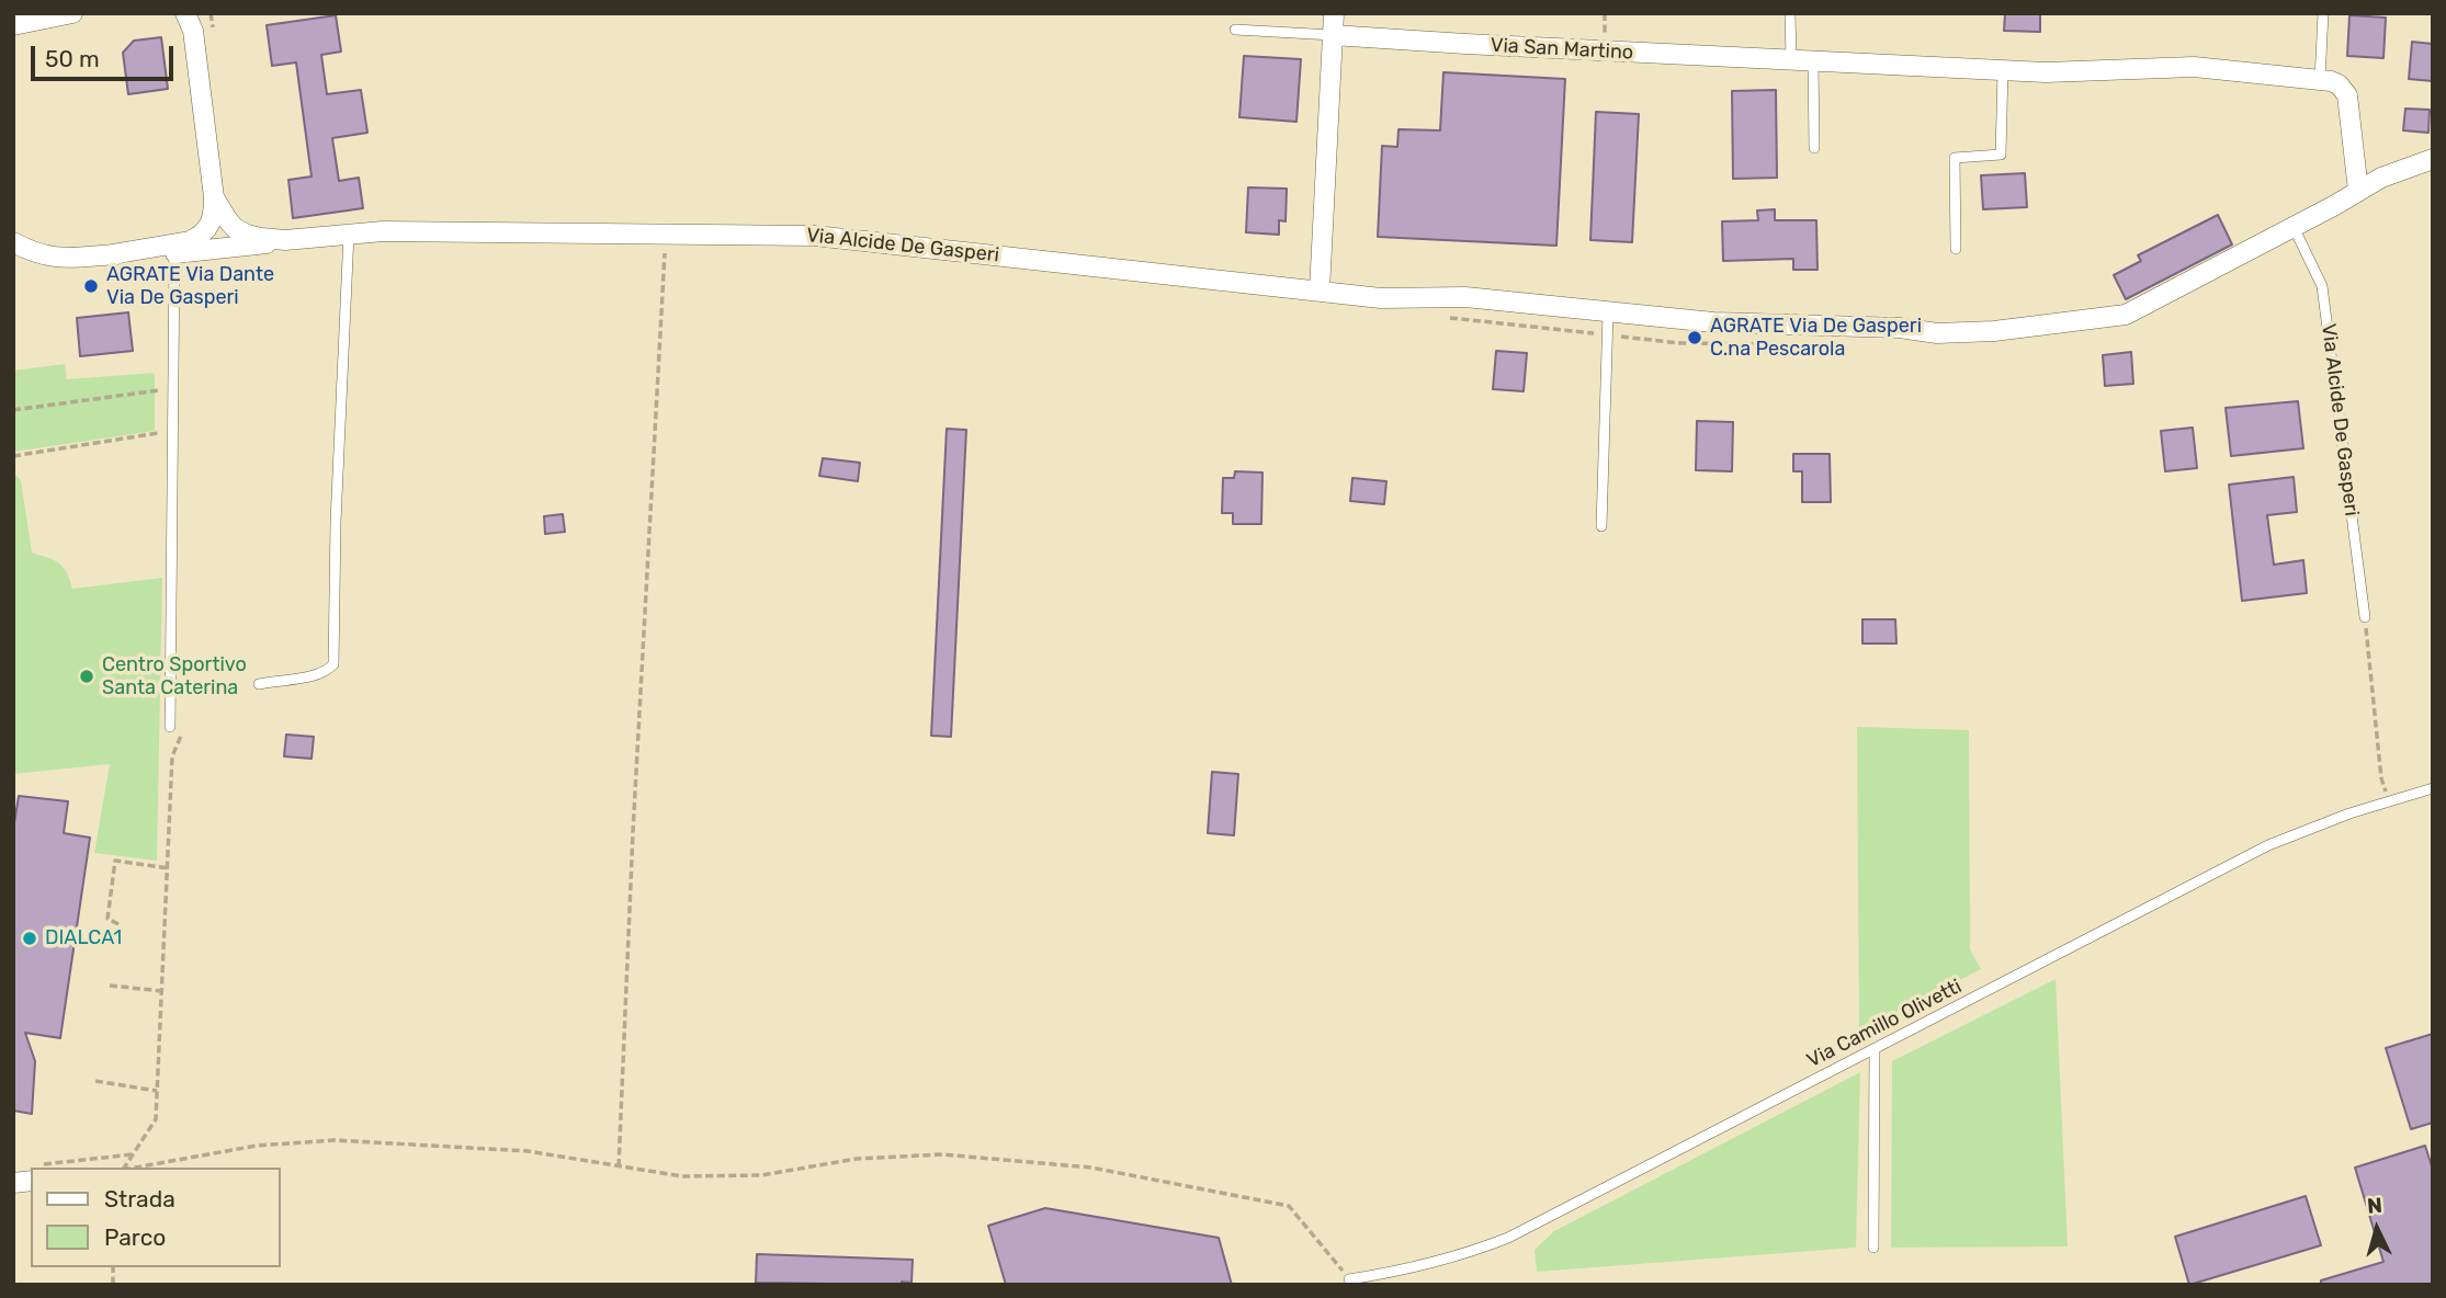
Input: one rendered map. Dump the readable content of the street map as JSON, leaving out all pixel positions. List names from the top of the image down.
{
  "streets": {
    "street": ["Via San Martino", "Via Alcide De Gasperi"],
    "lane": ["Via Camillo Olivetti"]
  },
  "places": [
    "AGRATE Via Dante Via De Gasperi",
    "AGRATE Via De Gasperi C.na Pescarola",
    "Centro Sportivo Santa Caterina",
    "DIALCA1"
  ],
  "legend": ["Strada", "Parco"],
  "scale_bar": "50 m",
  "north": "top"
}
